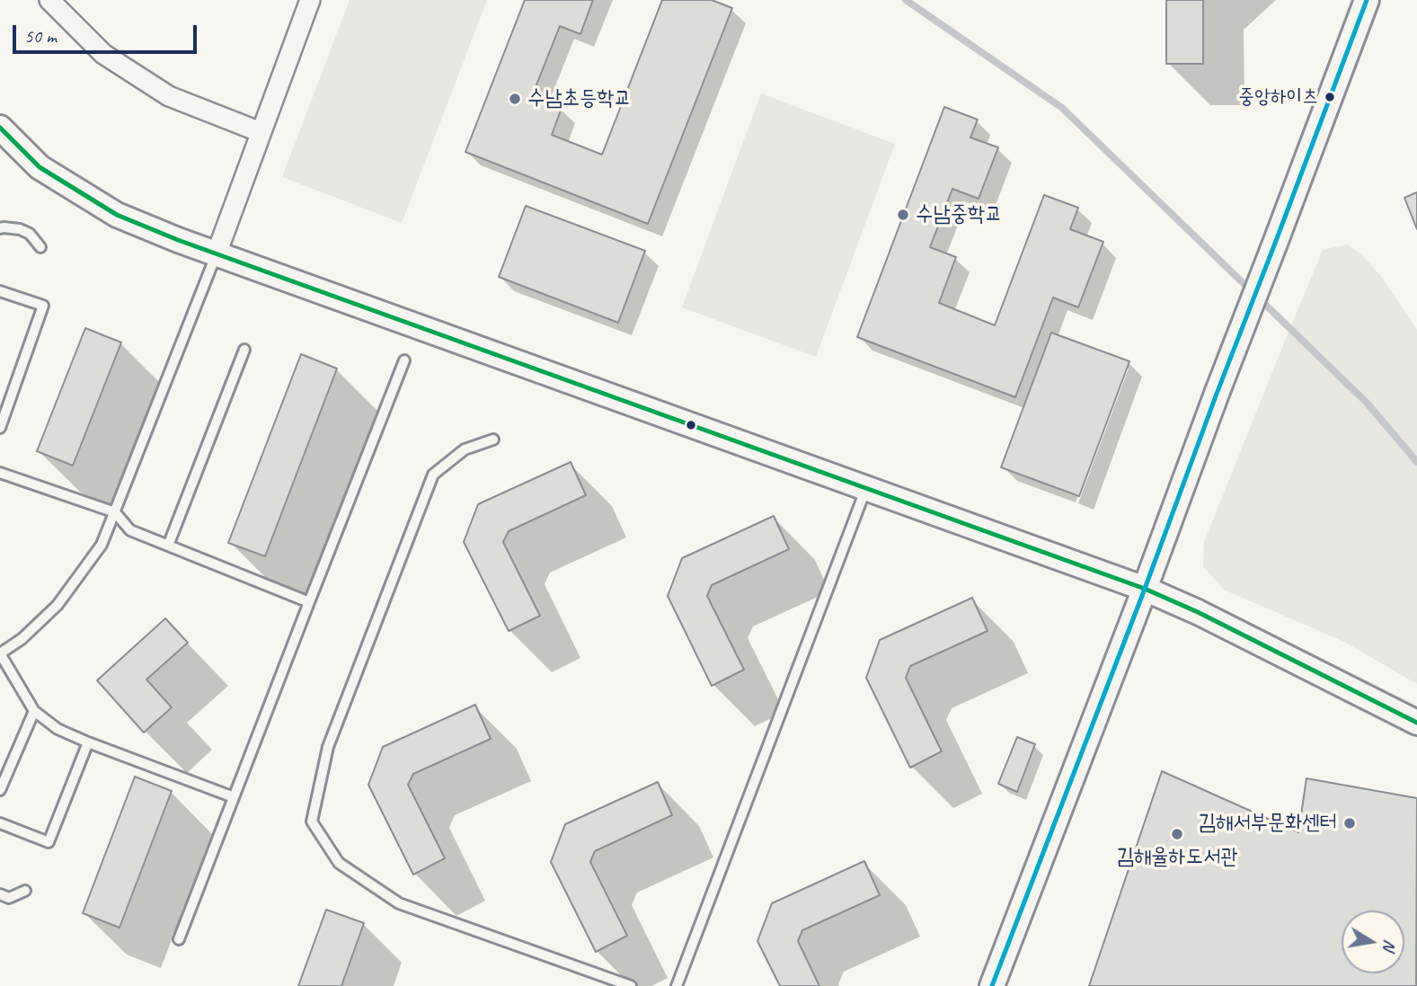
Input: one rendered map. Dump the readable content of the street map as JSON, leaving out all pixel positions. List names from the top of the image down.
{
  "places": [
    "중앙하이츠",
    "수남초등학교",
    "수남중학교",
    "김해서부문화센터",
    "김해율하도서관"
  ],
  "scale_bar": "50 m",
  "north": "right"
}
